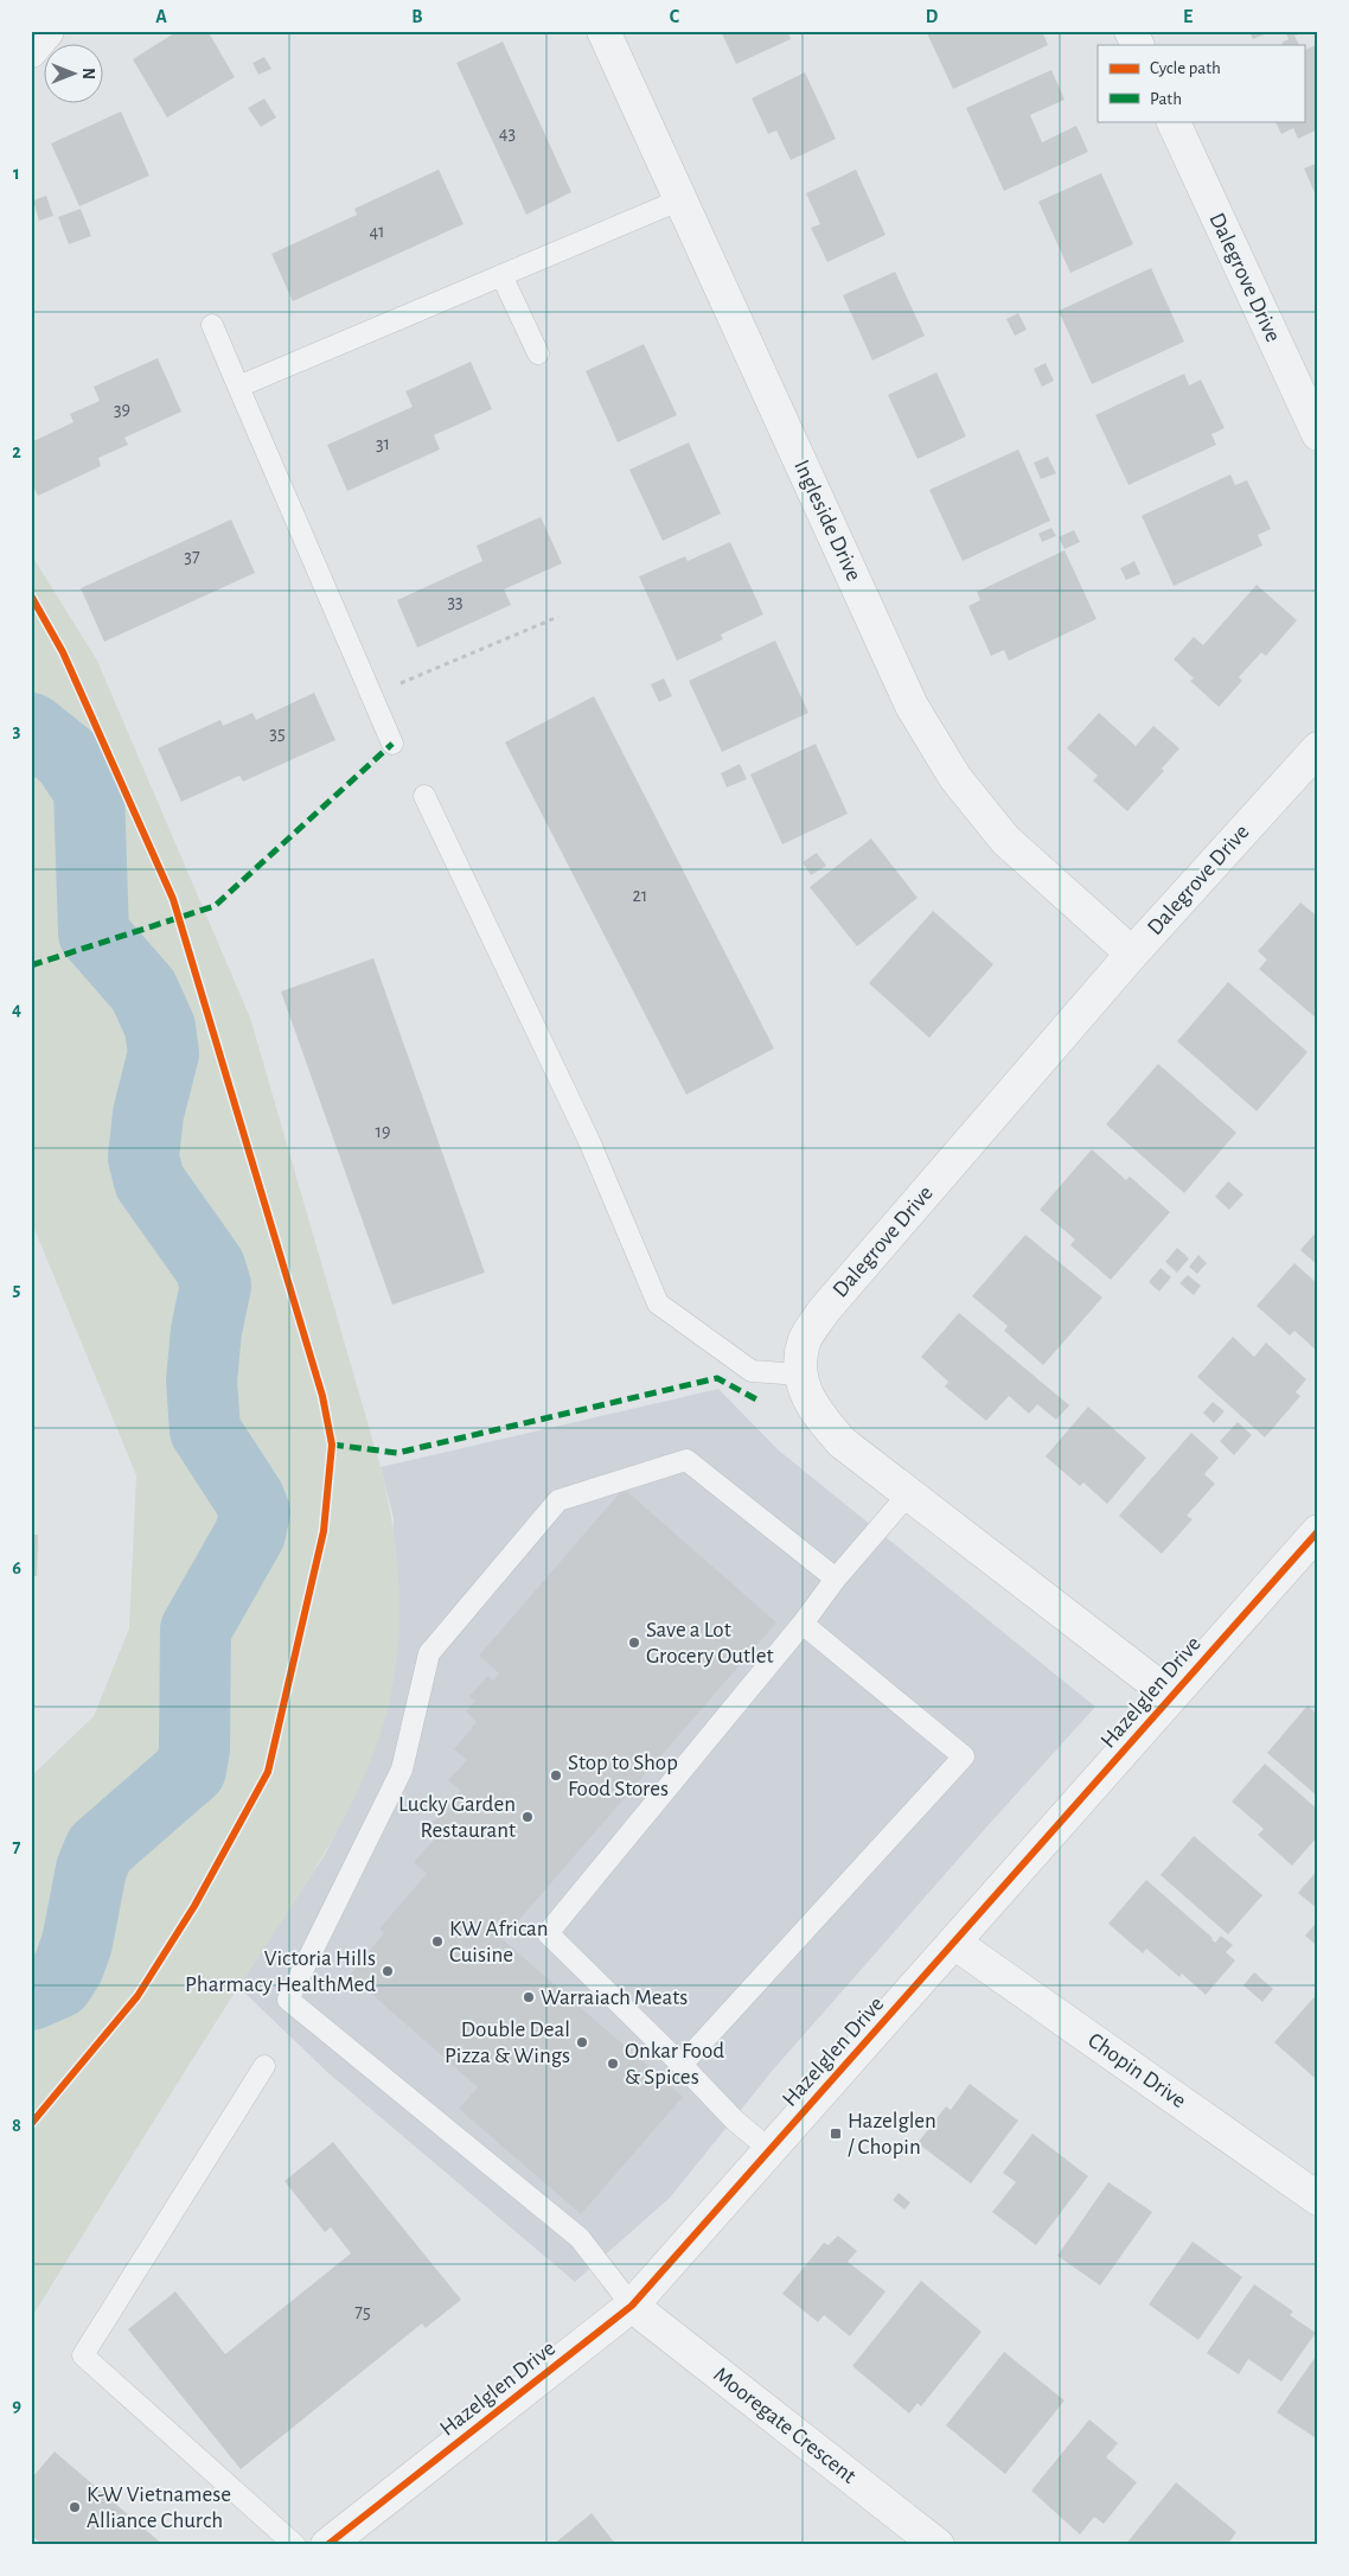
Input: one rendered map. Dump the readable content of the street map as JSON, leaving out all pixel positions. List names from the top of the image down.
{
  "streets": {
    "street": [
      "Dalegrove Drive",
      "Ingleside Drive",
      "Hazelglen Drive",
      "Chopin Drive",
      "Mooregate Crescent"
    ]
  },
  "crossings": [
    ["Dalegrove Drive", "Ingleside Drive"],
    ["Dalegrove Drive", "Hazelglen Drive"],
    ["Hazelglen Drive", "Chopin Drive"],
    ["Hazelglen Drive", "Mooregate Crescent"]
  ],
  "places": {
    "other": [
      "Save a Lot Grocery Outlet",
      "Stop to Shop Food Stores",
      "Lucky Garden Restaurant",
      "KW African Cuisine",
      "Victoria Hills Pharmacy HealthMed",
      "Warraiach Meats",
      "Double Deal Pizza & Wings",
      "Onkar Food & Spices",
      "K-W Vietnamese Alliance Church"
    ],
    "transit": ["Hazelglen / Chopin"]
  },
  "house_numbers": [
    "43",
    "41",
    "39",
    "31",
    "37",
    "33",
    "35",
    "21",
    "19",
    "75"
  ],
  "legend": ["Cycle path", "Path"],
  "north": "right",
  "grid": {
    "columns": [
      "A",
      "B",
      "C",
      "D",
      "E"
    ],
    "rows": [
      "1",
      "2",
      "3",
      "4",
      "5",
      "6",
      "7",
      "8",
      "9"
    ]
  }
}
